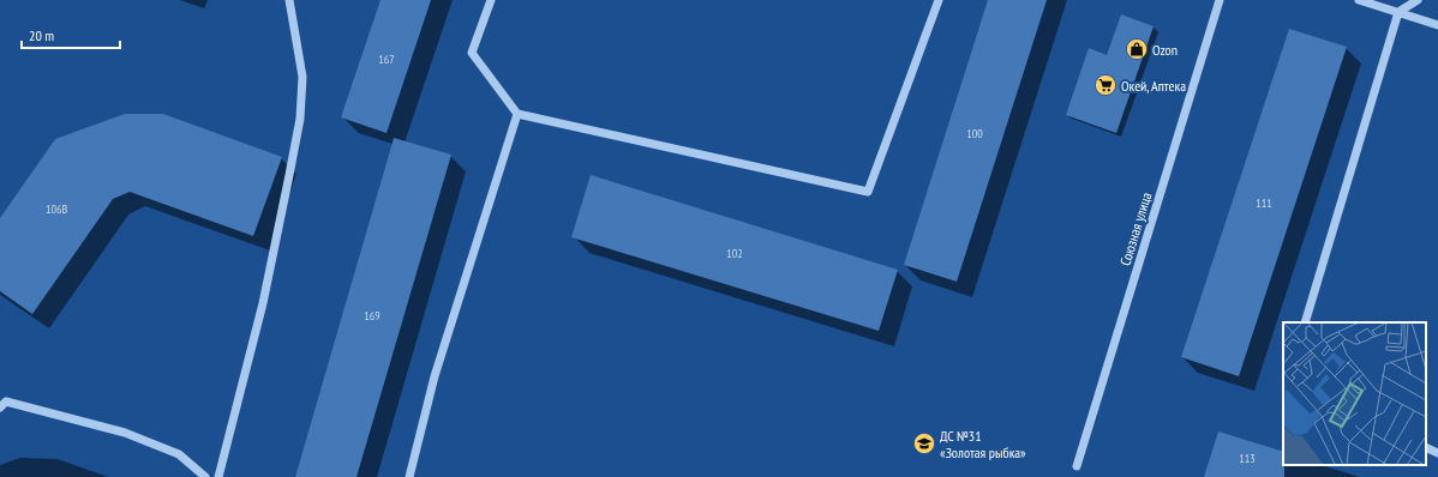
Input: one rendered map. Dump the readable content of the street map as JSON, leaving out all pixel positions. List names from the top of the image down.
{
  "streets": {
    "street": ["Союзная улица"]
  },
  "places": {
    "shop": ["Ozon"],
    "supermarket": ["Окей, Аптека"],
    "school or university": ["ДС №31 «Золотая рыбка»"]
  },
  "house_numbers": [
    "167",
    "100",
    "111",
    "106В",
    "102",
    "169",
    "113"
  ],
  "scale_bar": "20 m"
}
